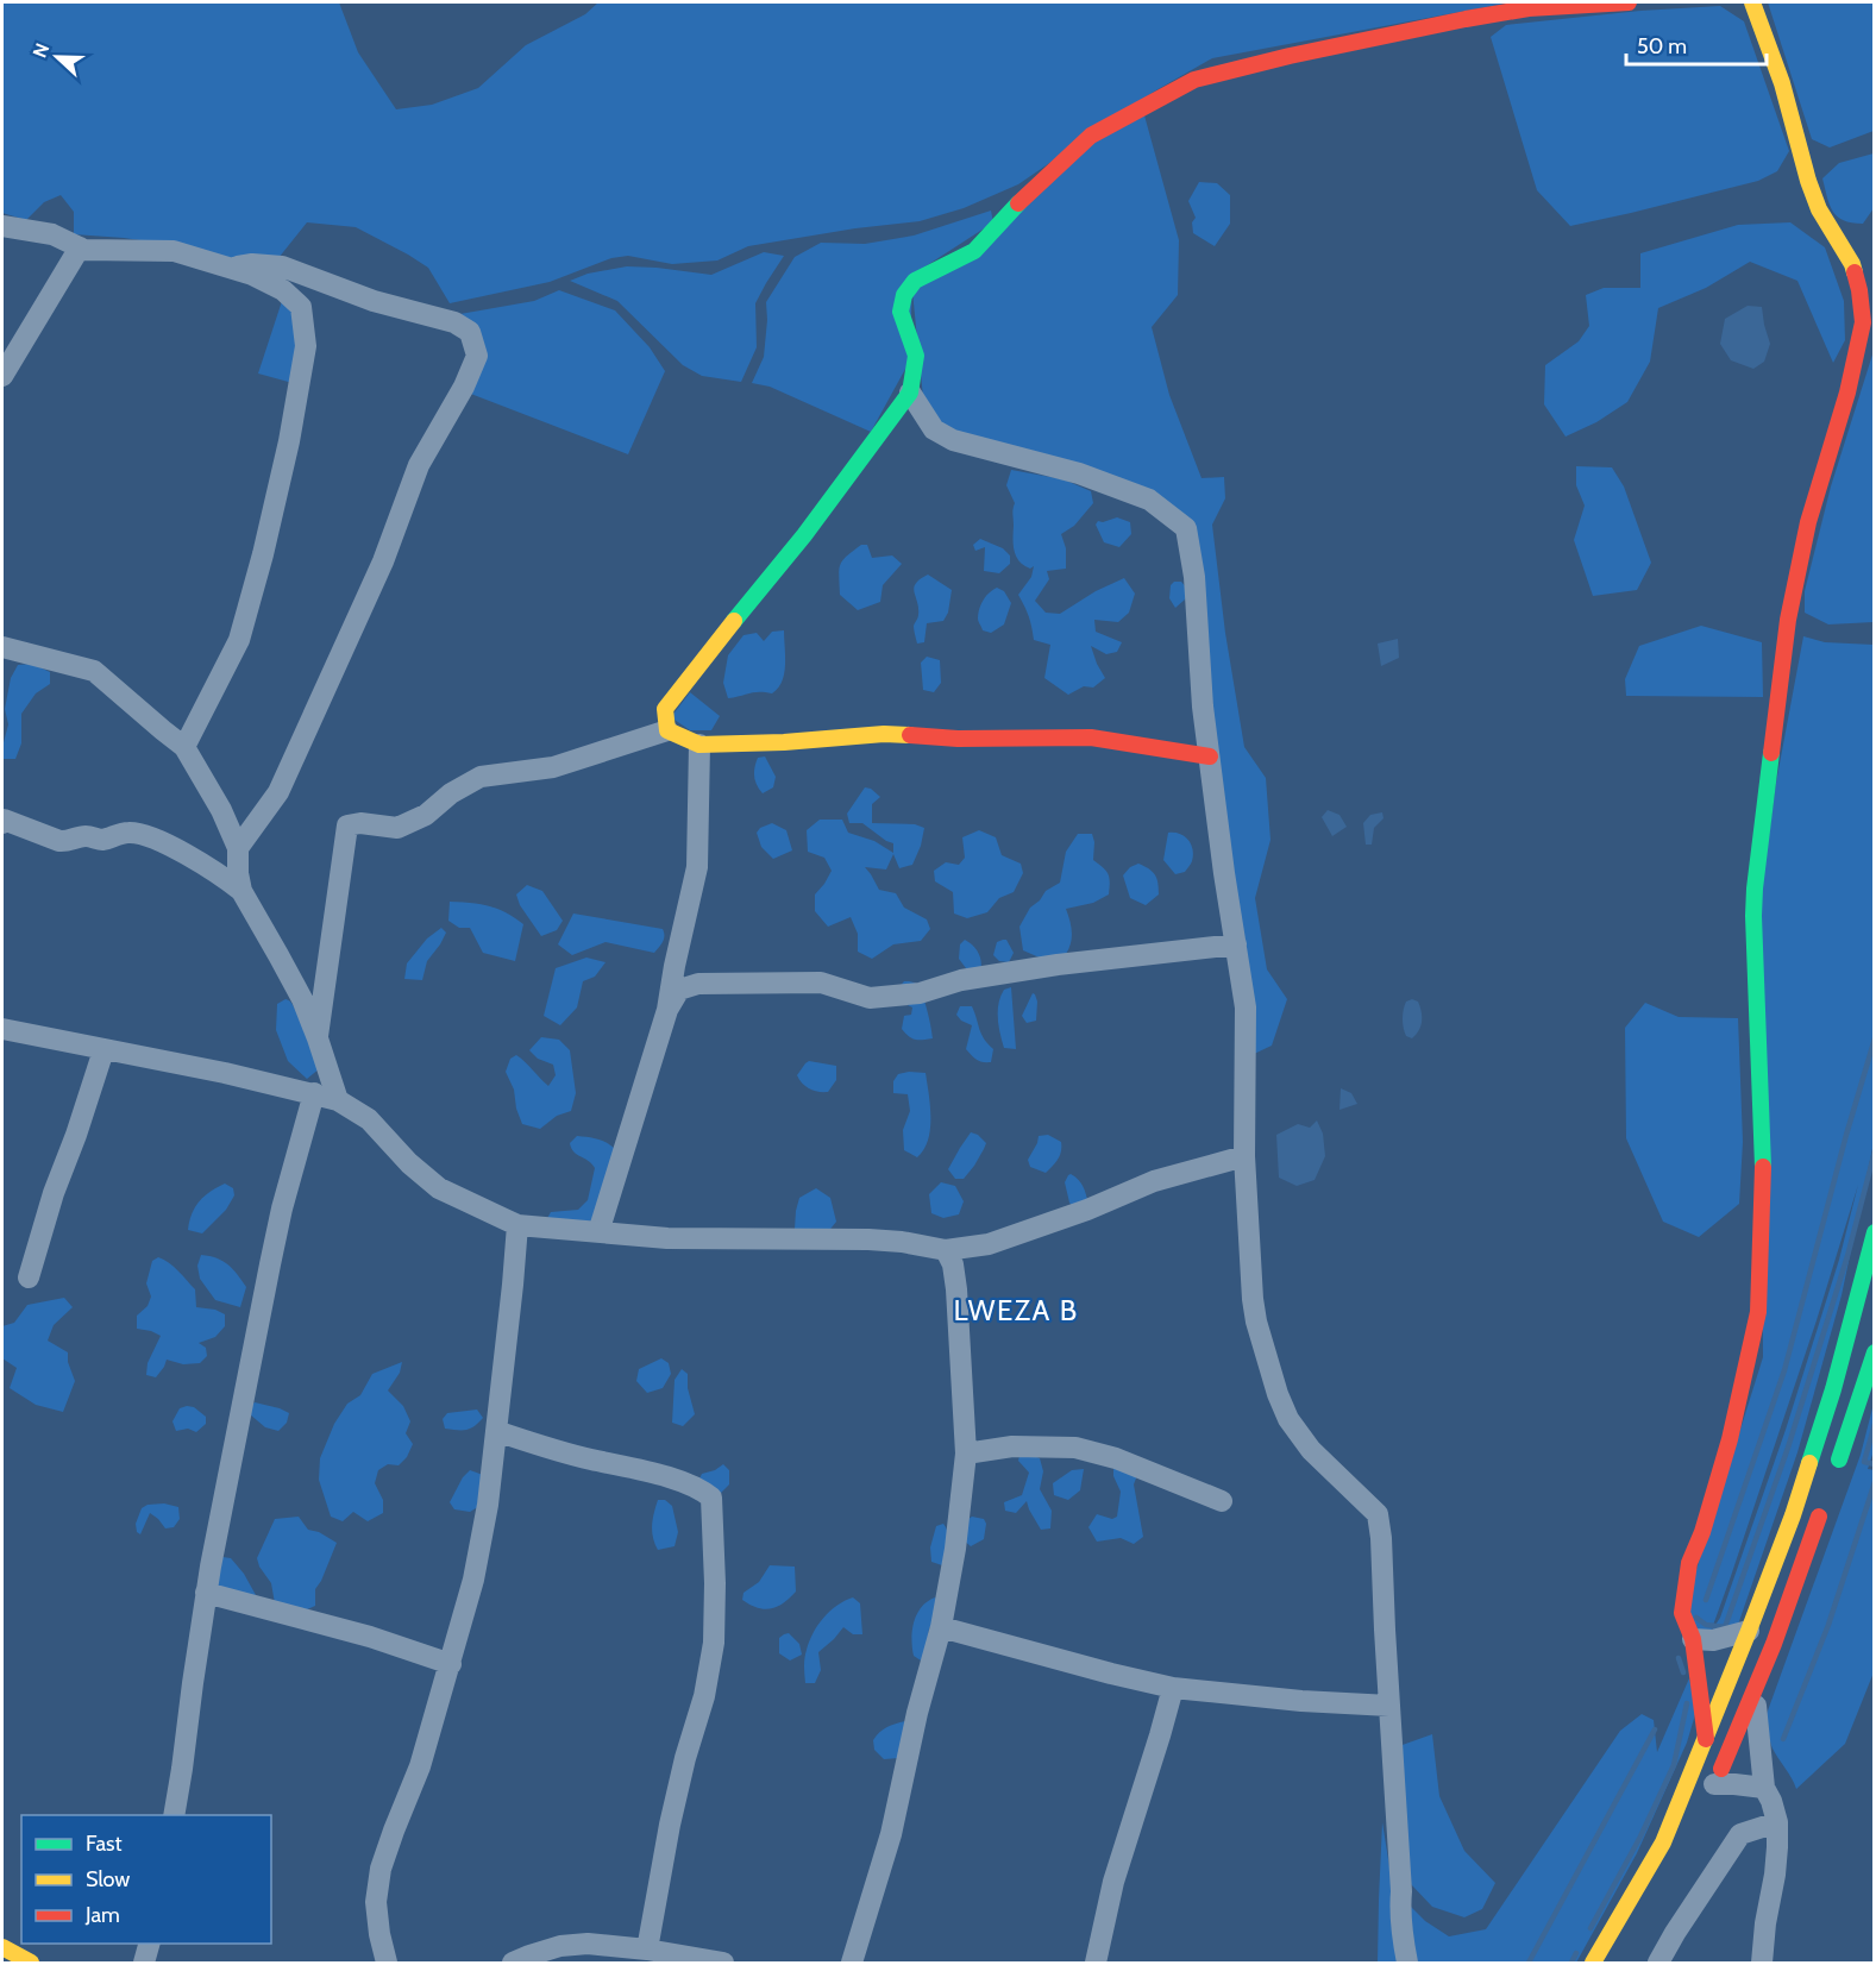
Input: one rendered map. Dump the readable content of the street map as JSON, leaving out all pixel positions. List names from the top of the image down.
{
  "districts": ["LWEZA B"],
  "legend": ["Fast", "Slow", "Jam"],
  "scale_bar": "50 m",
  "north": "left"
}
